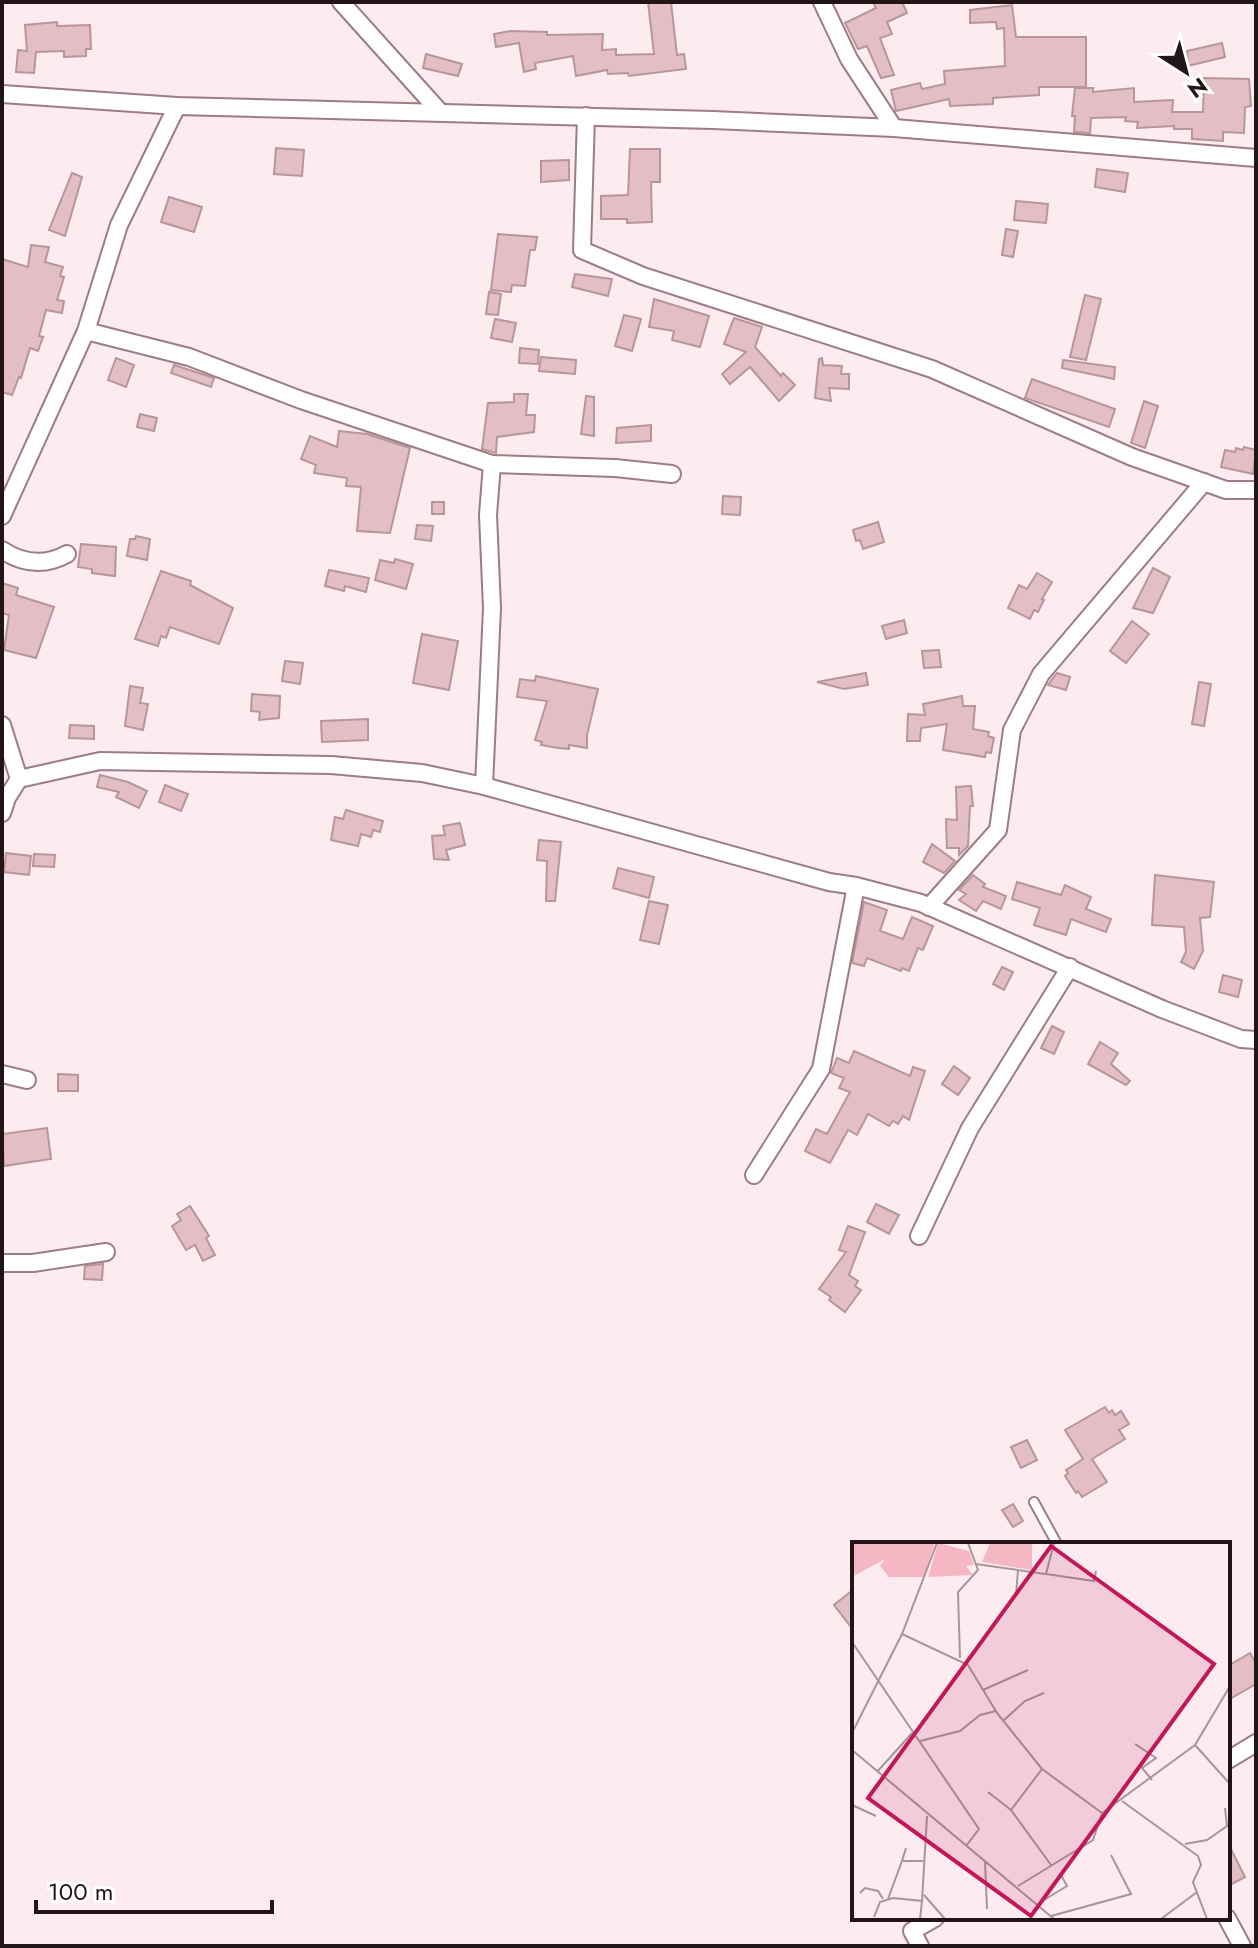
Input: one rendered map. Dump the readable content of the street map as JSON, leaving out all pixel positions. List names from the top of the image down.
{
  "scale_bar": "100 m",
  "north": "bottom right"
}
